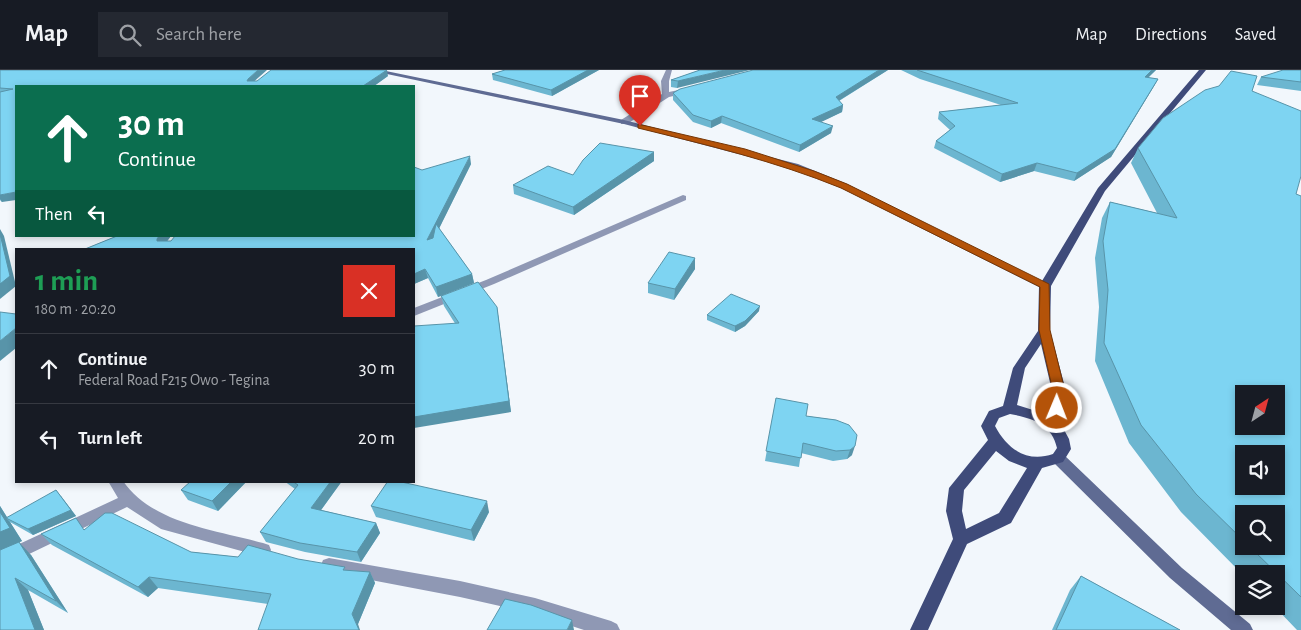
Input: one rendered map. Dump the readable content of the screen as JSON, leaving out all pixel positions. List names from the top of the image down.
{
  "north": "top right",
  "page": {
    "header": "Map",
    "search": "Search here",
    "nav": ["Map", "Directions", "Saved"],
    "turn": ["30 m", "Continue"],
    "then": "Then",
    "heading": ["1 min", "180 m · 20:20"],
    "list": [
      {
        "name": "Continue",
        "note": "Federal Road F215 Owo - Tegina",
        "value": "30 m"
      },
      {
        "name": "Turn left",
        "value": "20 m"
      }
    ]
  }
}
